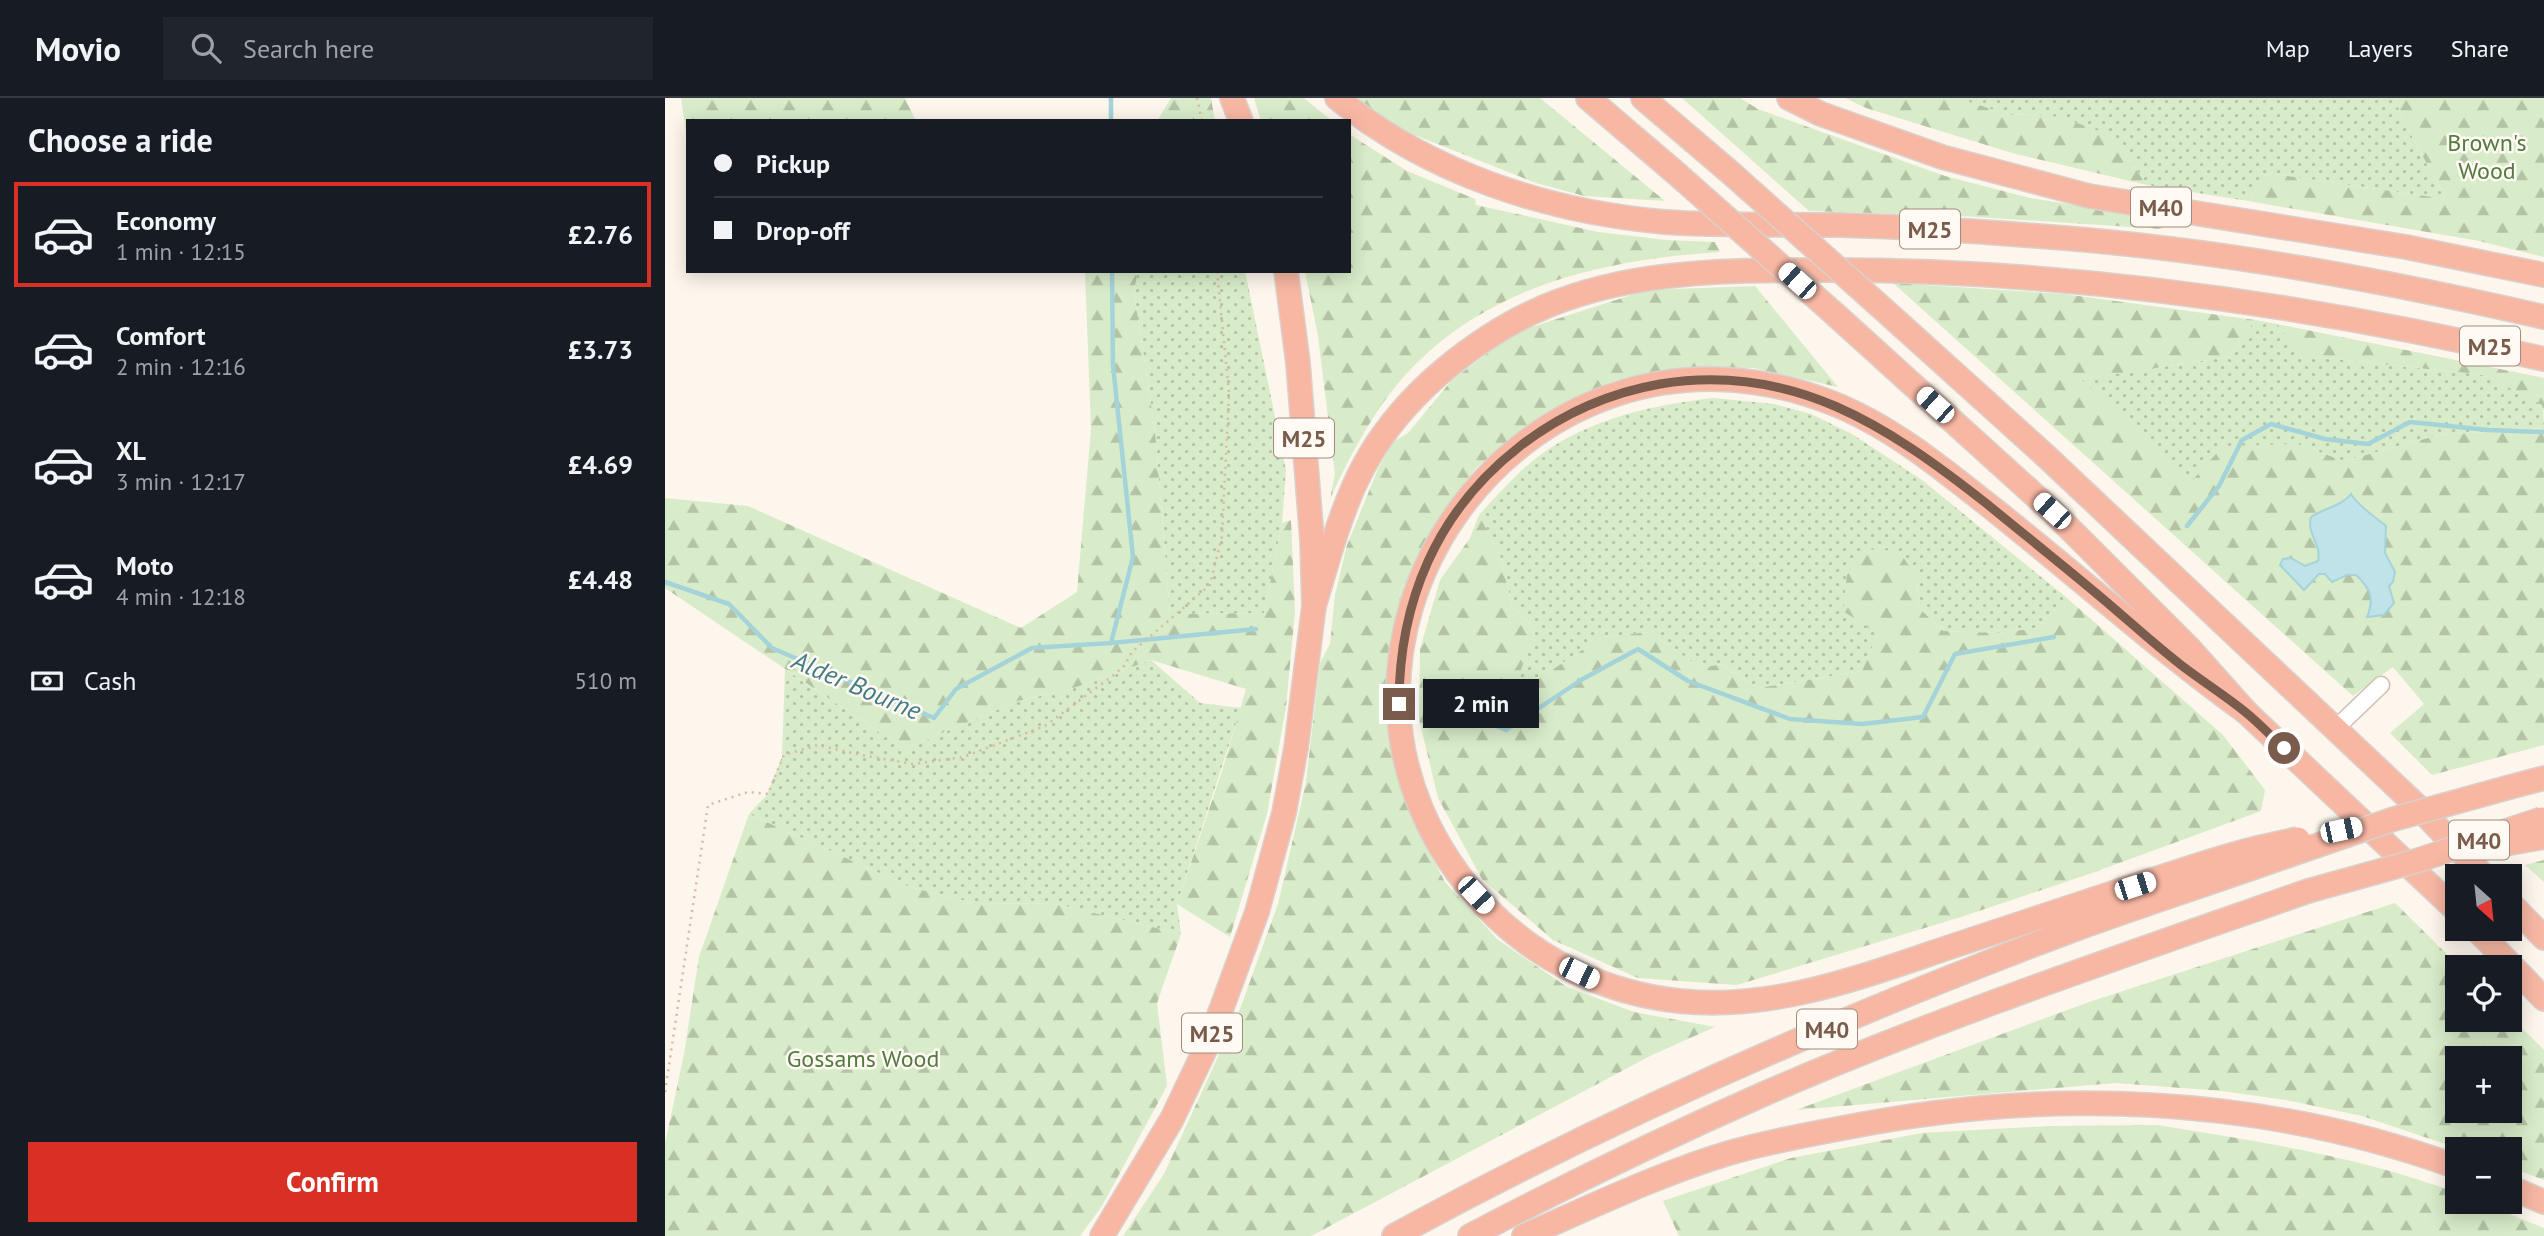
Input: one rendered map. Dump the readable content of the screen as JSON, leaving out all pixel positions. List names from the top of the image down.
{
  "streets": {
    "highway": ["M40", "M25"]
  },
  "water": ["Alder Bourne"],
  "parks": ["Brown's Wood", "Gossams Wood"],
  "north": "bottom right",
  "page": {
    "header": "Movio",
    "search": "Search here",
    "nav": ["Map", "Layers", "Share"],
    "heading": "Choose a ride",
    "banner": ["Pickup", "Drop-off"],
    "list": [
      {
        "name": "Economy",
        "note": "1 min · 12:15",
        "value": "£2.76"
      },
      {
        "name": "Comfort",
        "note": "2 min · 12:16",
        "value": "£3.73"
      },
      {
        "name": "XL",
        "note": "3 min · 12:17",
        "value": "£4.69"
      },
      {
        "name": "Moto",
        "note": "4 min · 12:18",
        "value": "£4.48"
      }
    ],
    "pay": ["Cash", "510 m"],
    "bubble": "2 min",
    "map_buttons": ["+", "−"],
    "buttons": "Confirm"
  }
}
